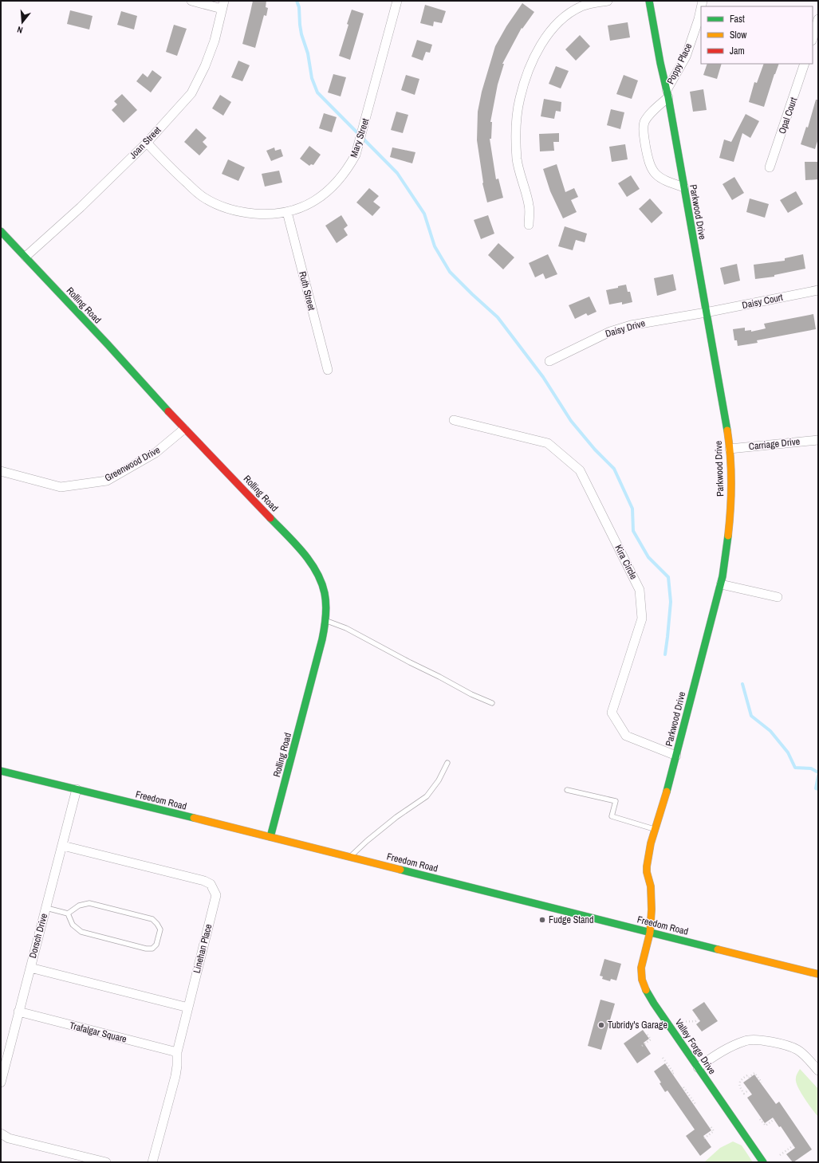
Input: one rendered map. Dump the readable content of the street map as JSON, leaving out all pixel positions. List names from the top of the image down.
{
  "streets": {
    "street": [
      "Poppy Place",
      "Opal Court",
      "Mary Street",
      "Joan Street",
      "Parkwood Drive",
      "Ruth Street",
      "Daisy Court",
      "Rolling Road",
      "Daisy Drive",
      "Carriage Drive",
      "Greenwood Drive",
      "Kira Circle",
      "Freedom Road",
      "Dorsch Drive",
      "Linehan Place",
      "Trafalgar Square",
      "Valley Forge Drive"
    ]
  },
  "crossings": [
    ["Poppy Place", "Parkwood Drive"],
    ["Mary Street", "Joan Street"],
    ["Mary Street", "Ruth Street"],
    ["Joan Street", "Rolling Road"],
    ["Parkwood Drive", "Daisy Court"],
    ["Parkwood Drive", "Daisy Drive"],
    ["Parkwood Drive", "Carriage Drive"],
    ["Parkwood Drive", "Kira Circle"],
    ["Parkwood Drive", "Freedom Road"],
    ["Parkwood Drive", "Valley Forge Drive"],
    ["Daisy Court", "Daisy Drive"],
    ["Rolling Road", "Greenwood Drive"],
    ["Rolling Road", "Freedom Road"],
    ["Freedom Road", "Dorsch Drive"],
    ["Freedom Road", "Valley Forge Drive"],
    ["Dorsch Drive", "Linehan Place"],
    ["Dorsch Drive", "Trafalgar Square"],
    ["Linehan Place", "Trafalgar Square"]
  ],
  "places": ["Fudge Stand", "Tubridy's Garage"],
  "legend": ["Fast", "Slow", "Jam"],
  "north": "bottom"
}
